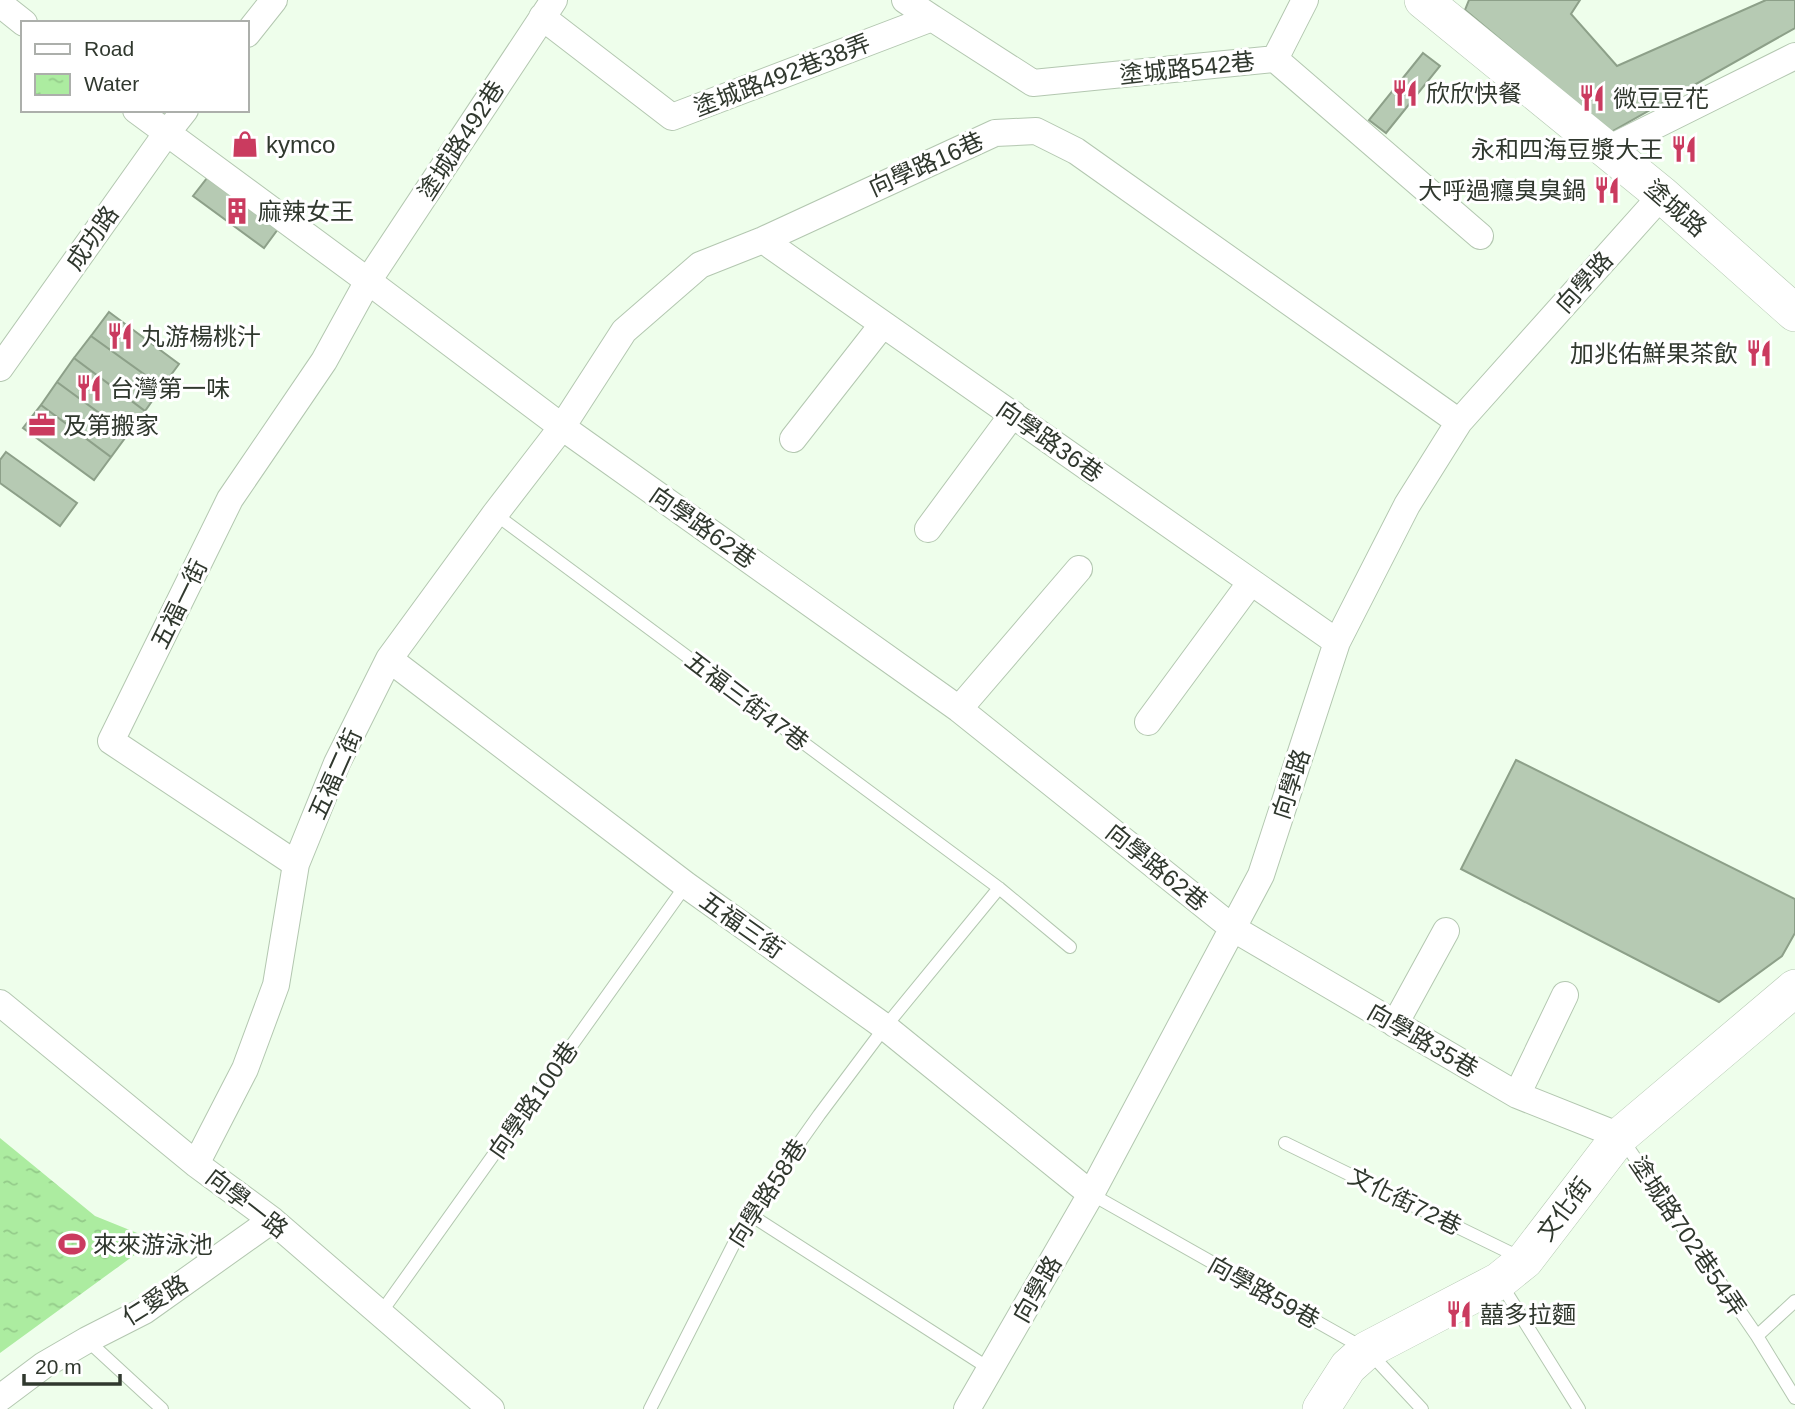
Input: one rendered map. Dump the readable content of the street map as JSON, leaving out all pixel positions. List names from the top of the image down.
{
  "streets": {
    "street": [
      "塗城路542巷",
      "塗城路492巷38弄",
      "塗城路492巷",
      "向學路16巷",
      "塗城路",
      "成功路",
      "向學路",
      "向學路36巷",
      "向學路62巷",
      "五福一街",
      "五福二街",
      "五福三街",
      "向學路35巷",
      "向學一路",
      "文化街",
      "仁愛路"
    ],
    "lane": [
      "五福三街47巷",
      "向學路100巷",
      "向學路58巷",
      "文化街72巷",
      "塗城路702巷54弄",
      "向學路59巷"
    ]
  },
  "crossings": [
    ["塗城路542巷", "塗城路492巷38弄"],
    ["塗城路492巷38弄", "塗城路492巷"],
    ["塗城路492巷", "向學路62巷"],
    ["塗城路492巷", "五福一街"],
    ["向學路16巷", "向學路"],
    ["向學路16巷", "向學路36巷"],
    ["向學路16巷", "向學路62巷"],
    ["向學路16巷", "五福二街"],
    ["塗城路", "向學路"],
    ["成功路", "向學路62巷"],
    ["向學路", "向學路36巷"],
    ["向學路", "向學路62巷"],
    ["向學路", "五福三街"],
    ["向學路", "向學路35巷"],
    ["向學路", "向學路59巷"],
    ["向學路62巷", "五福一街"],
    ["向學路62巷", "五福二街"],
    ["向學路62巷", "向學路35巷"],
    ["五福一街", "五福二街"],
    ["五福三街47巷", "五福二街"],
    ["五福二街", "五福三街"],
    ["五福二街", "向學一路"],
    ["五福三街", "向學路100巷"],
    ["五福三街", "向學路58巷"],
    ["五福三街", "向學路59巷"],
    ["向學路35巷", "文化街"],
    ["向學路35巷", "塗城路702巷54弄"],
    ["向學路100巷", "向學一路"],
    ["文化街72巷", "文化街"],
    ["向學一路", "仁愛路"],
    ["文化街", "塗城路702巷54弄"],
    ["文化街", "向學路59巷"]
  ],
  "places": {
    "restaurant": [
      "欣欣快餐",
      "微豆豆花",
      "永和四海豆漿大王",
      "大呼過癮臭臭鍋",
      "丸游楊桃汁",
      "加兆佑鮮果茶飲",
      "台灣第一味",
      "囍多拉麵"
    ],
    "shop": ["kymco"],
    "building": ["麻辣女王"],
    "office": ["及第搬家"],
    "sports": ["來來游泳池"]
  },
  "legend": ["Road", "Water"],
  "scale_bar": "20 m"
}
